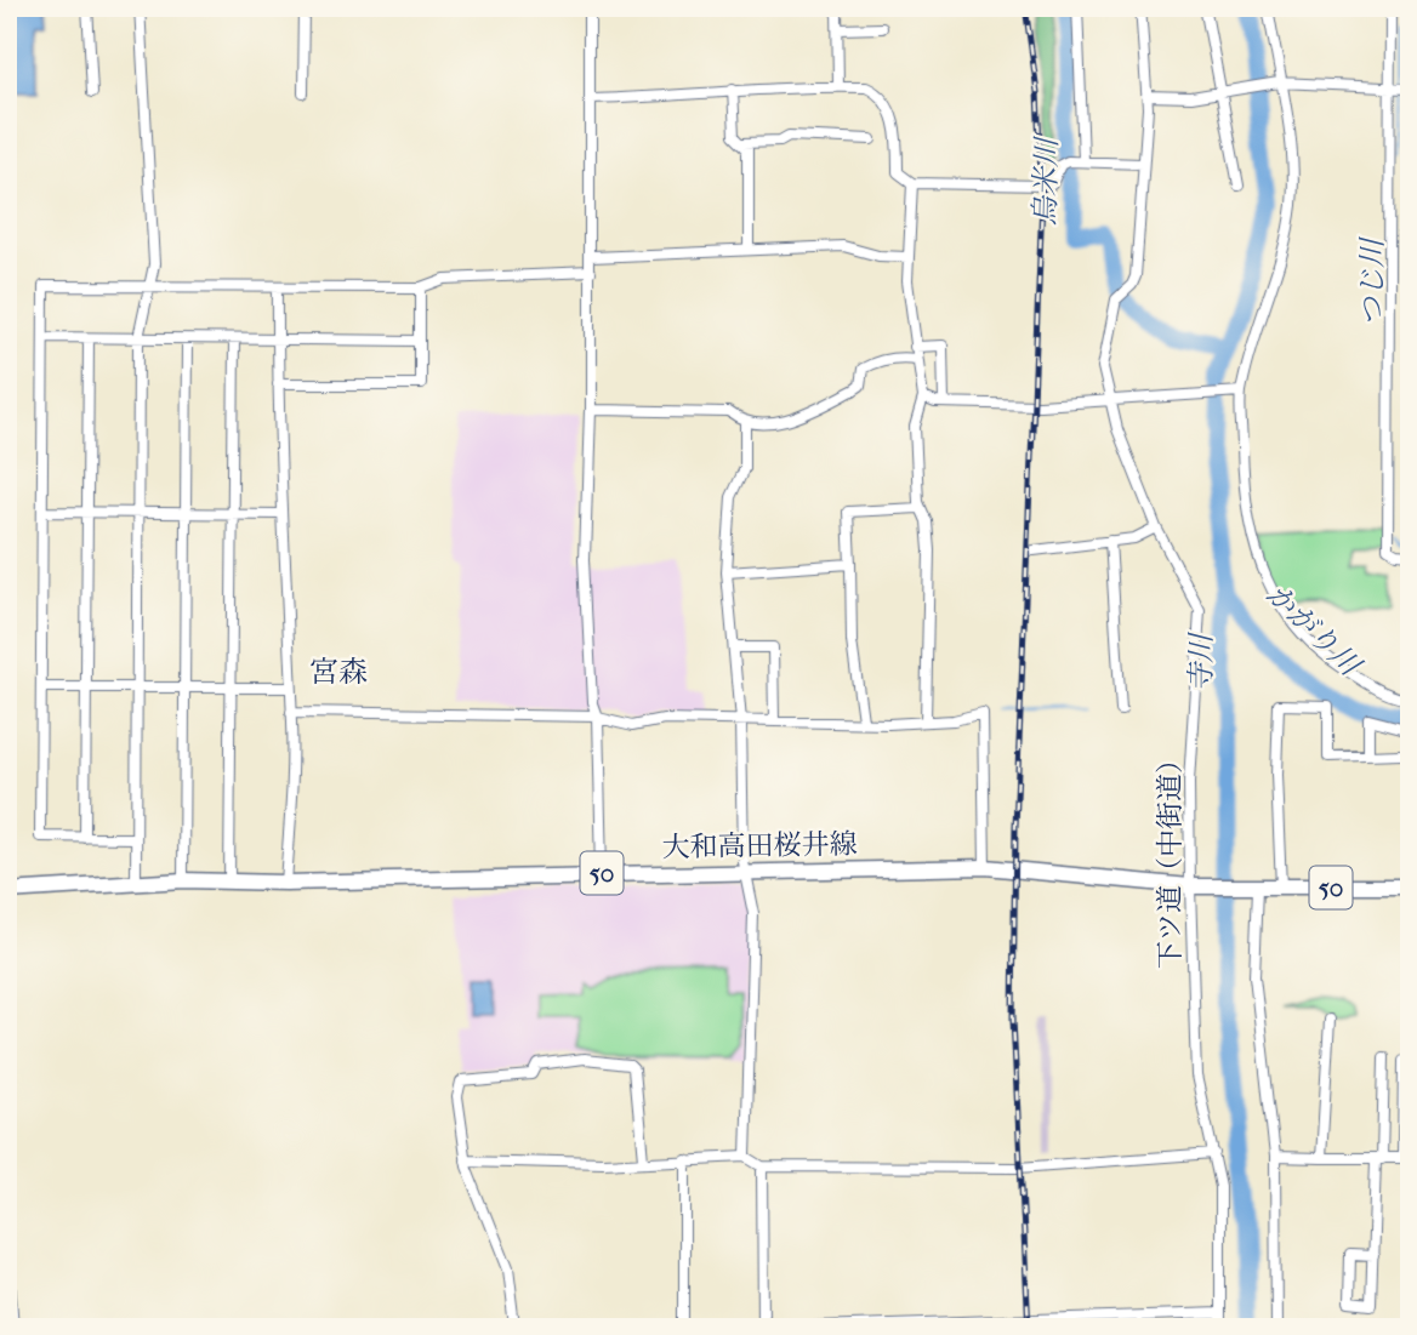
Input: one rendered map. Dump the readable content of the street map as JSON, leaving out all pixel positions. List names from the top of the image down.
{
  "streets": {
    "main road": ["大和高田桜井線", "50"],
    "street": ["下ツ道（中街道）"]
  },
  "crossings": [
    ["大和高田桜井線", "下ツ道（中街道）"]
  ],
  "districts": ["宮森"],
  "water": [
    "烏米川",
    "つじ川",
    "かがり川",
    "寺川"
  ]
}
